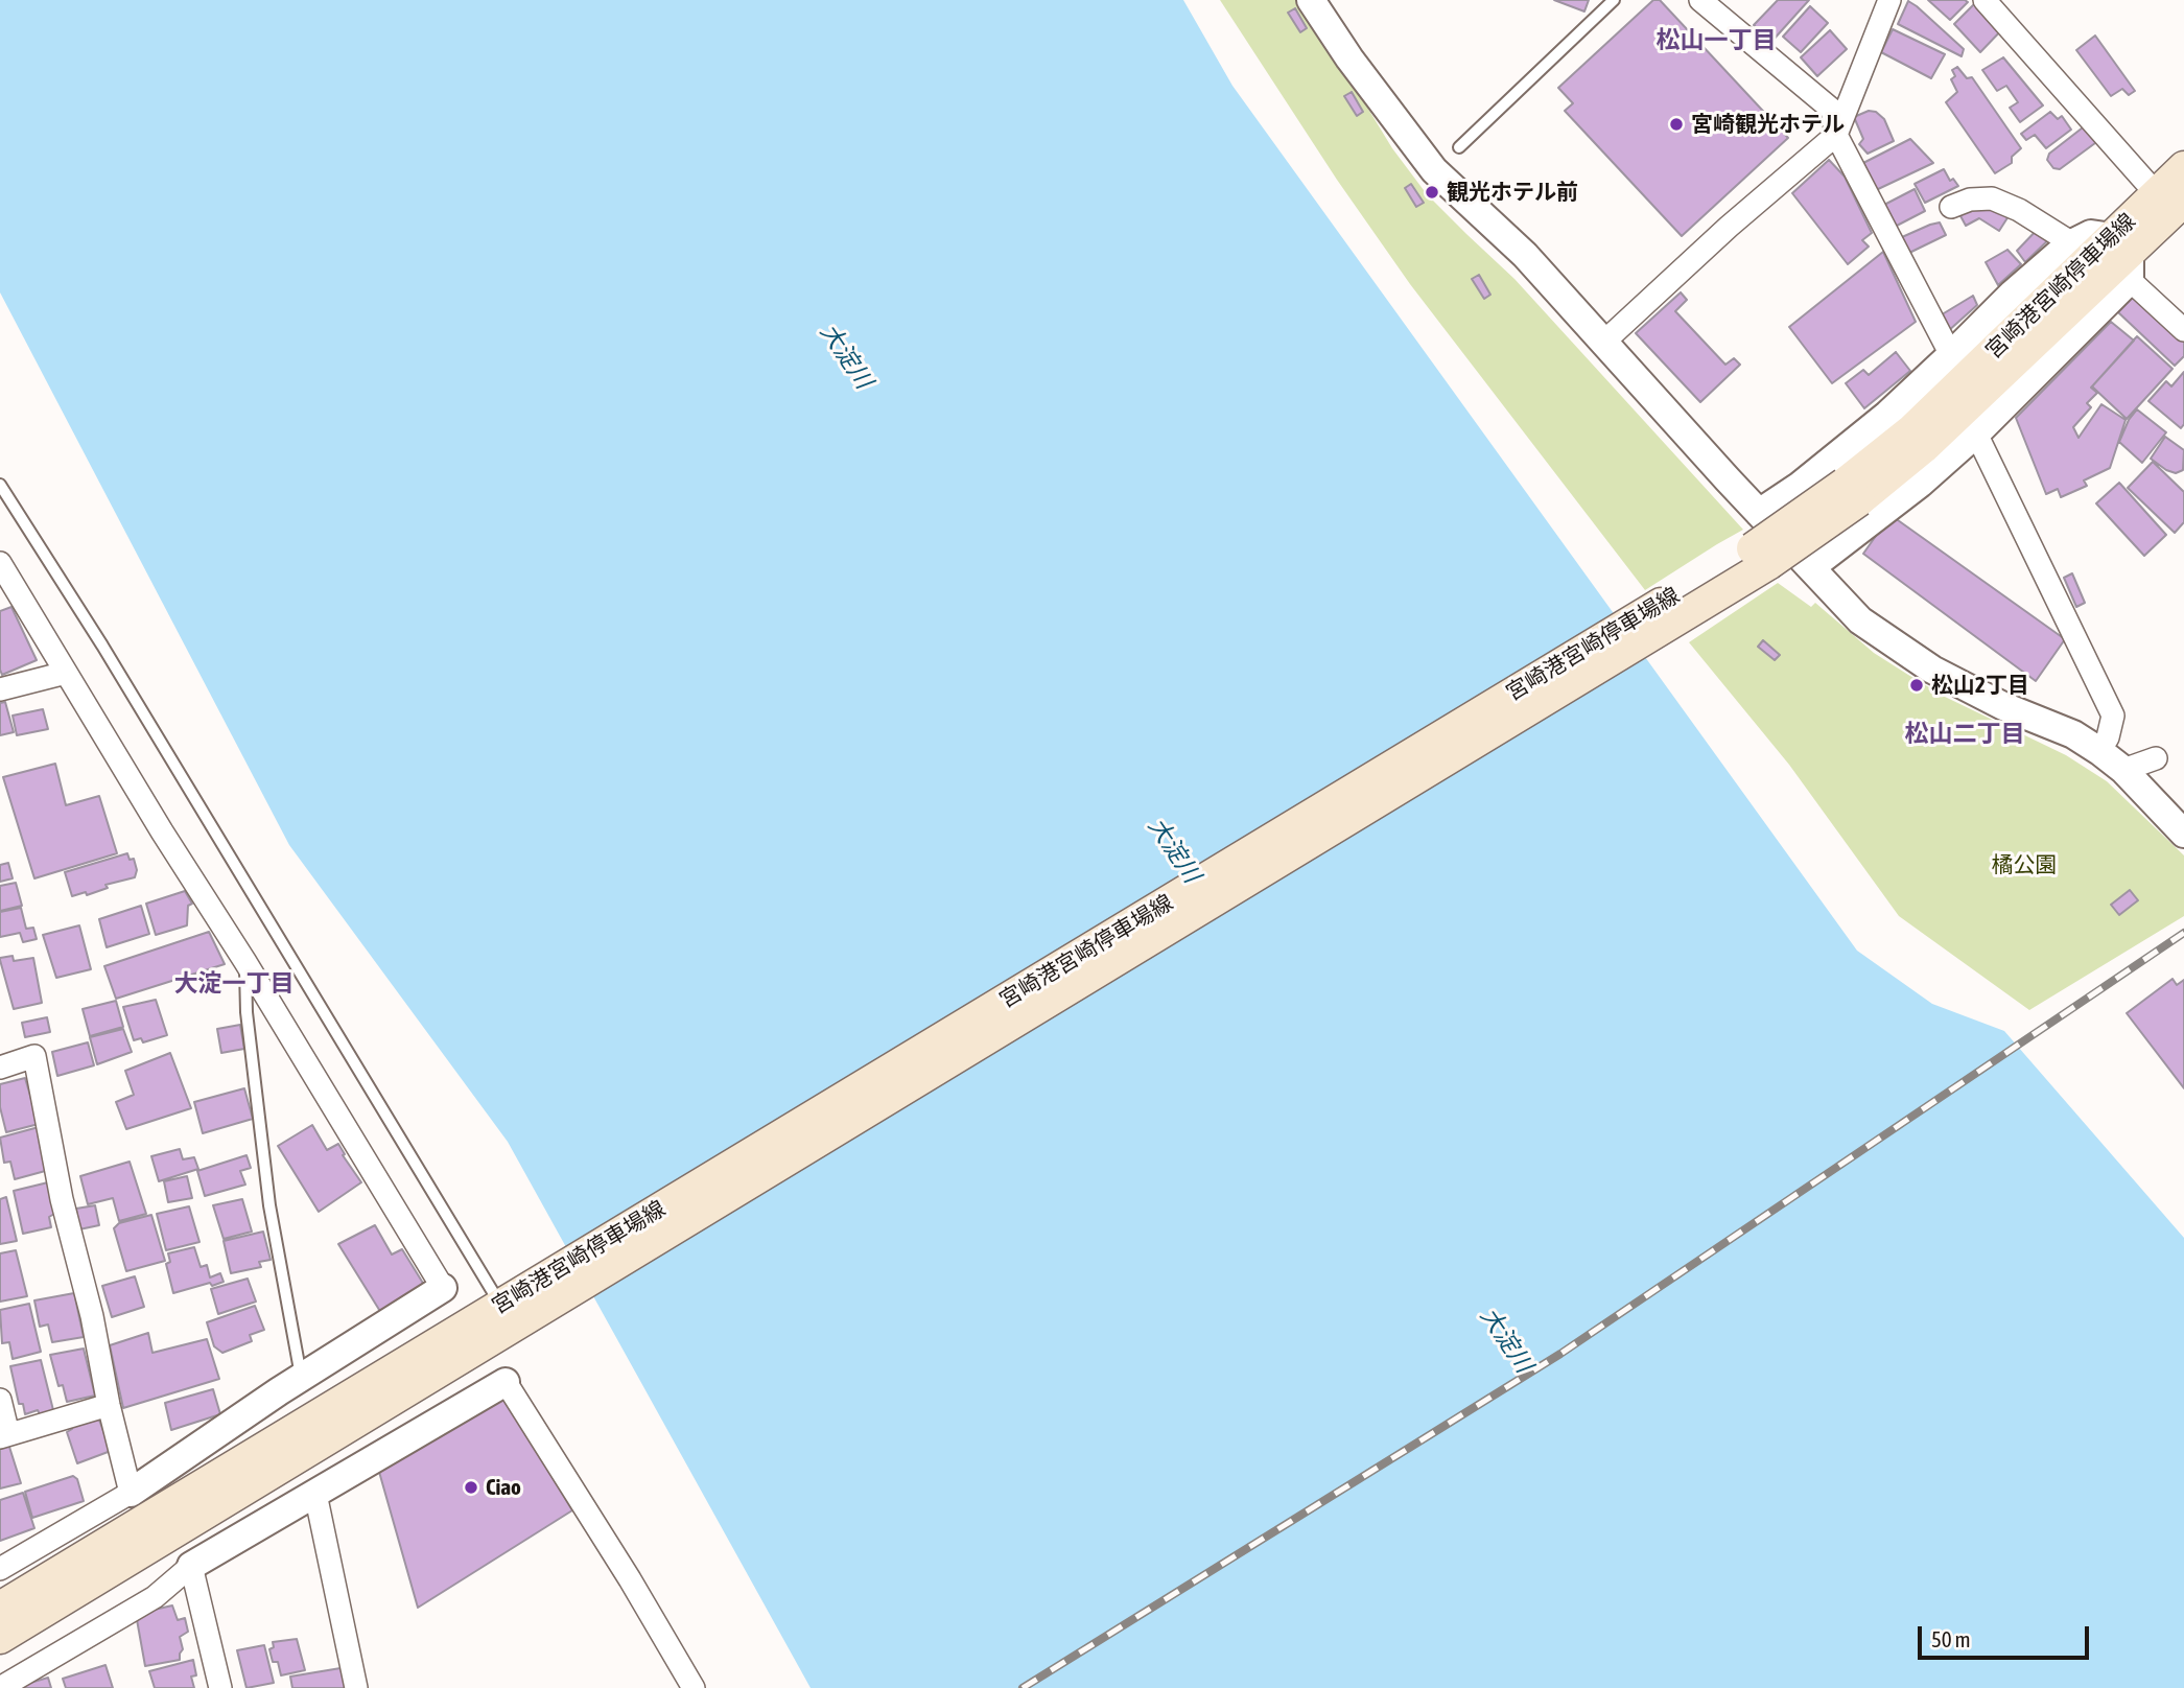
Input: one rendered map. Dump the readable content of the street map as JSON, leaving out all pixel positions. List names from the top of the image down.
{
  "streets": {
    "main road": ["宮崎港宮崎停車場線"]
  },
  "districts": ["松山一丁目", "松山二丁目", "大淀一丁目"],
  "water": ["大淀川"],
  "parks": ["橘公園"],
  "places": [
    "宮崎観光ホテル",
    "観光ホテル前",
    "松山2丁目",
    "Ciao"
  ],
  "scale_bar": "50 m"
}
